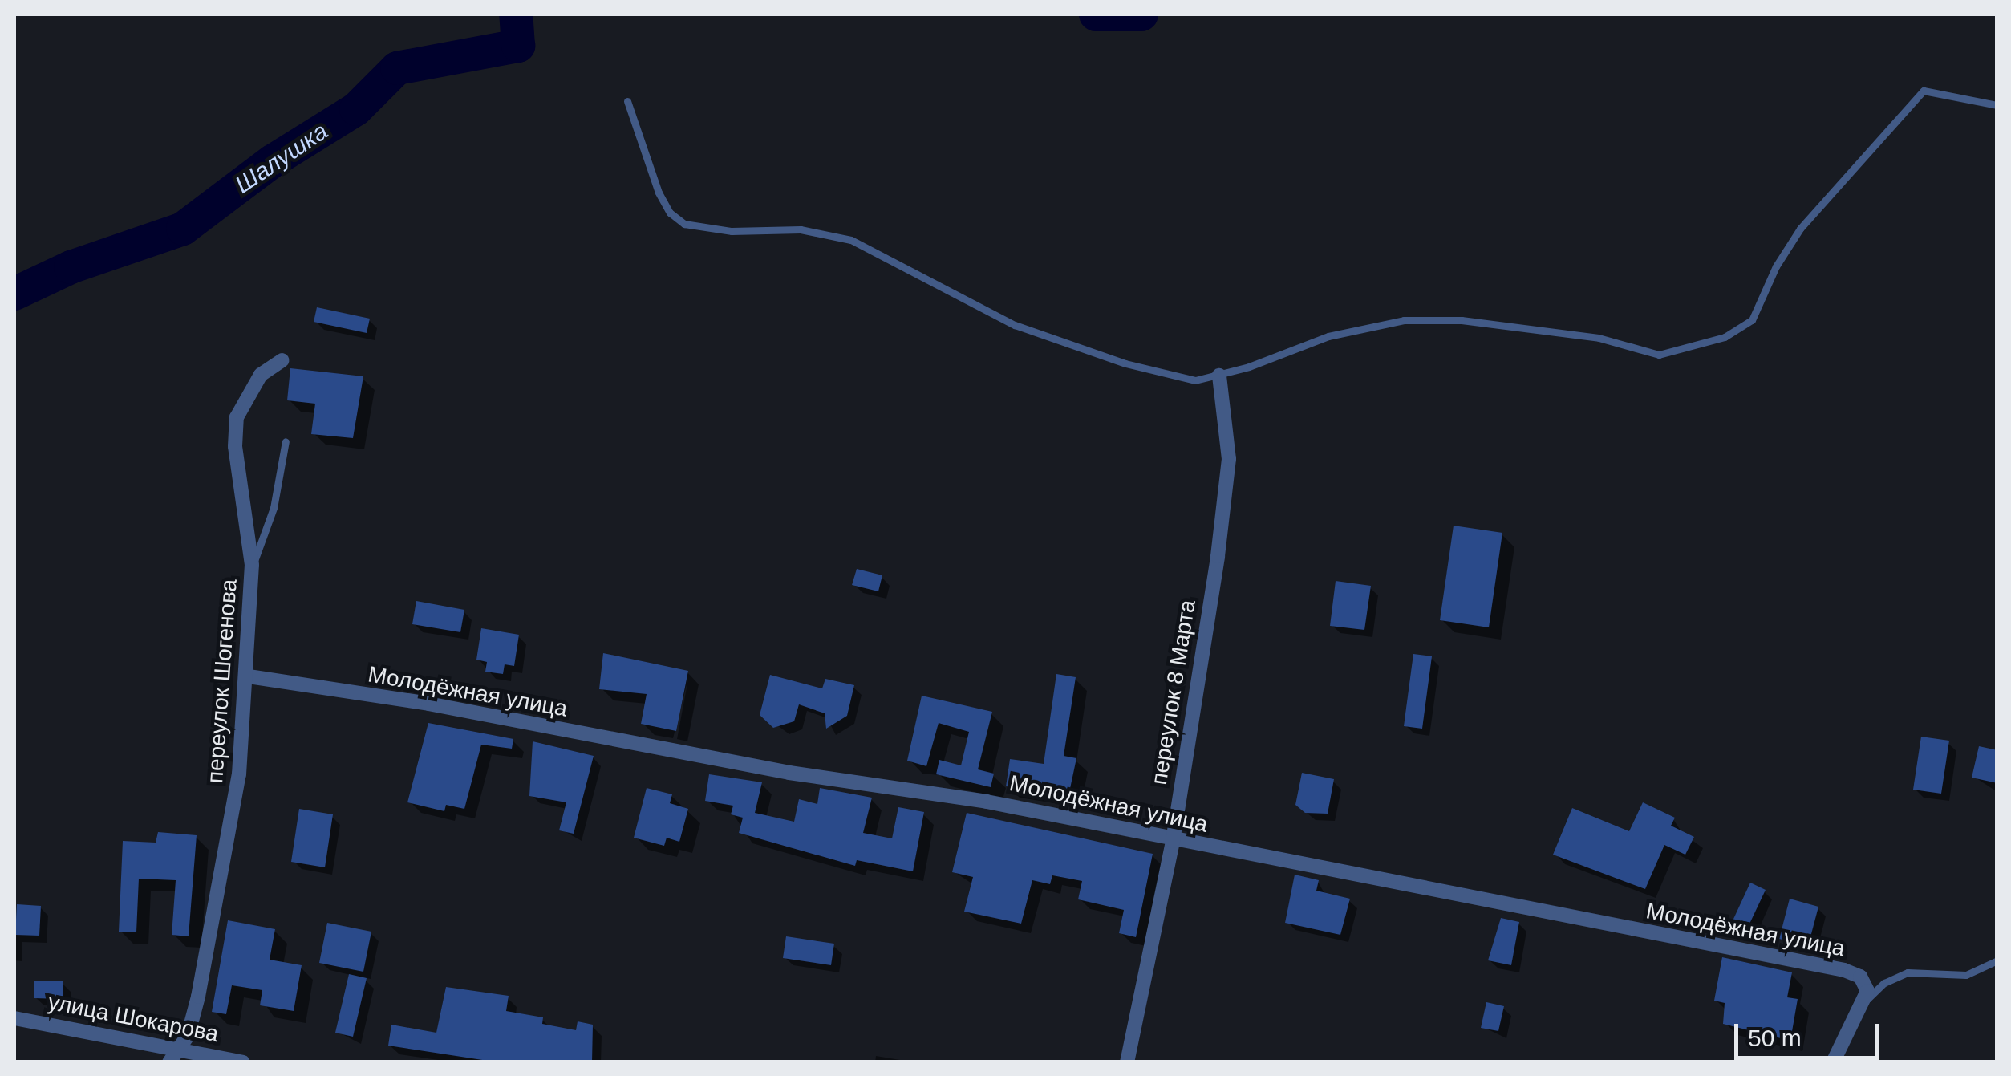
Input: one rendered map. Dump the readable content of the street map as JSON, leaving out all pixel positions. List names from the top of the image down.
{
  "streets": {
    "street": [
      "переулок Шогенова",
      "Молодёжная улица",
      "переулок 8 Марта",
      "улица Шокарова"
    ]
  },
  "crossings": [
    ["переулок Шогенова", "Молодёжная улица"],
    ["переулок Шогенова", "улица Шокарова"],
    ["Молодёжная улица", "переулок 8 Марта"]
  ],
  "water": ["Шалушка"],
  "scale_bar": "50 m"
}
